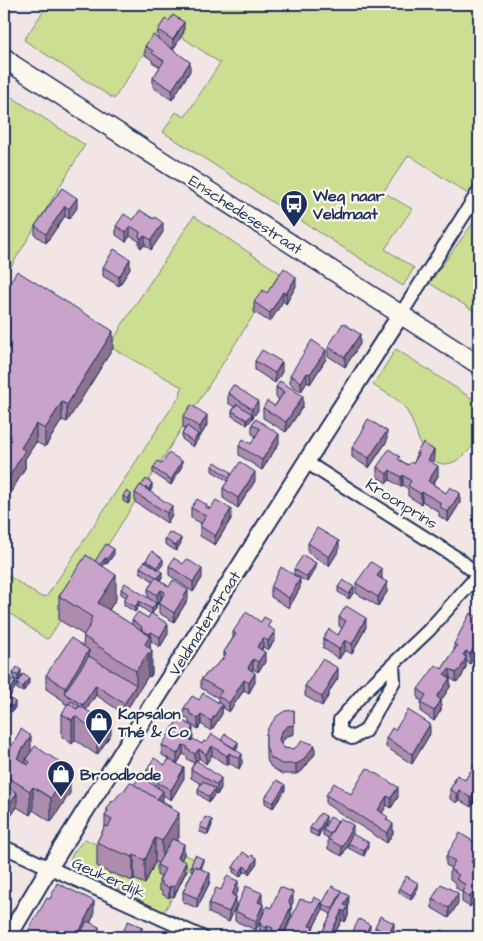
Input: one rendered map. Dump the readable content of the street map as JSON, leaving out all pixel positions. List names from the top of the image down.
{
  "streets": {
    "main road": ["Enschedesestraat"],
    "street": ["Kroonprins", "Veldmaterstraat", "Geukerdijk"]
  },
  "crossings": [
    ["Enschedesestraat", "Veldmaterstraat"],
    ["Kroonprins", "Veldmaterstraat"],
    ["Veldmaterstraat", "Geukerdijk"]
  ],
  "places": {
    "bus stop": ["Weg naar Veldmaat"],
    "shop": ["Kapsalon Thé & Co", "Broodbode"]
  }
}
